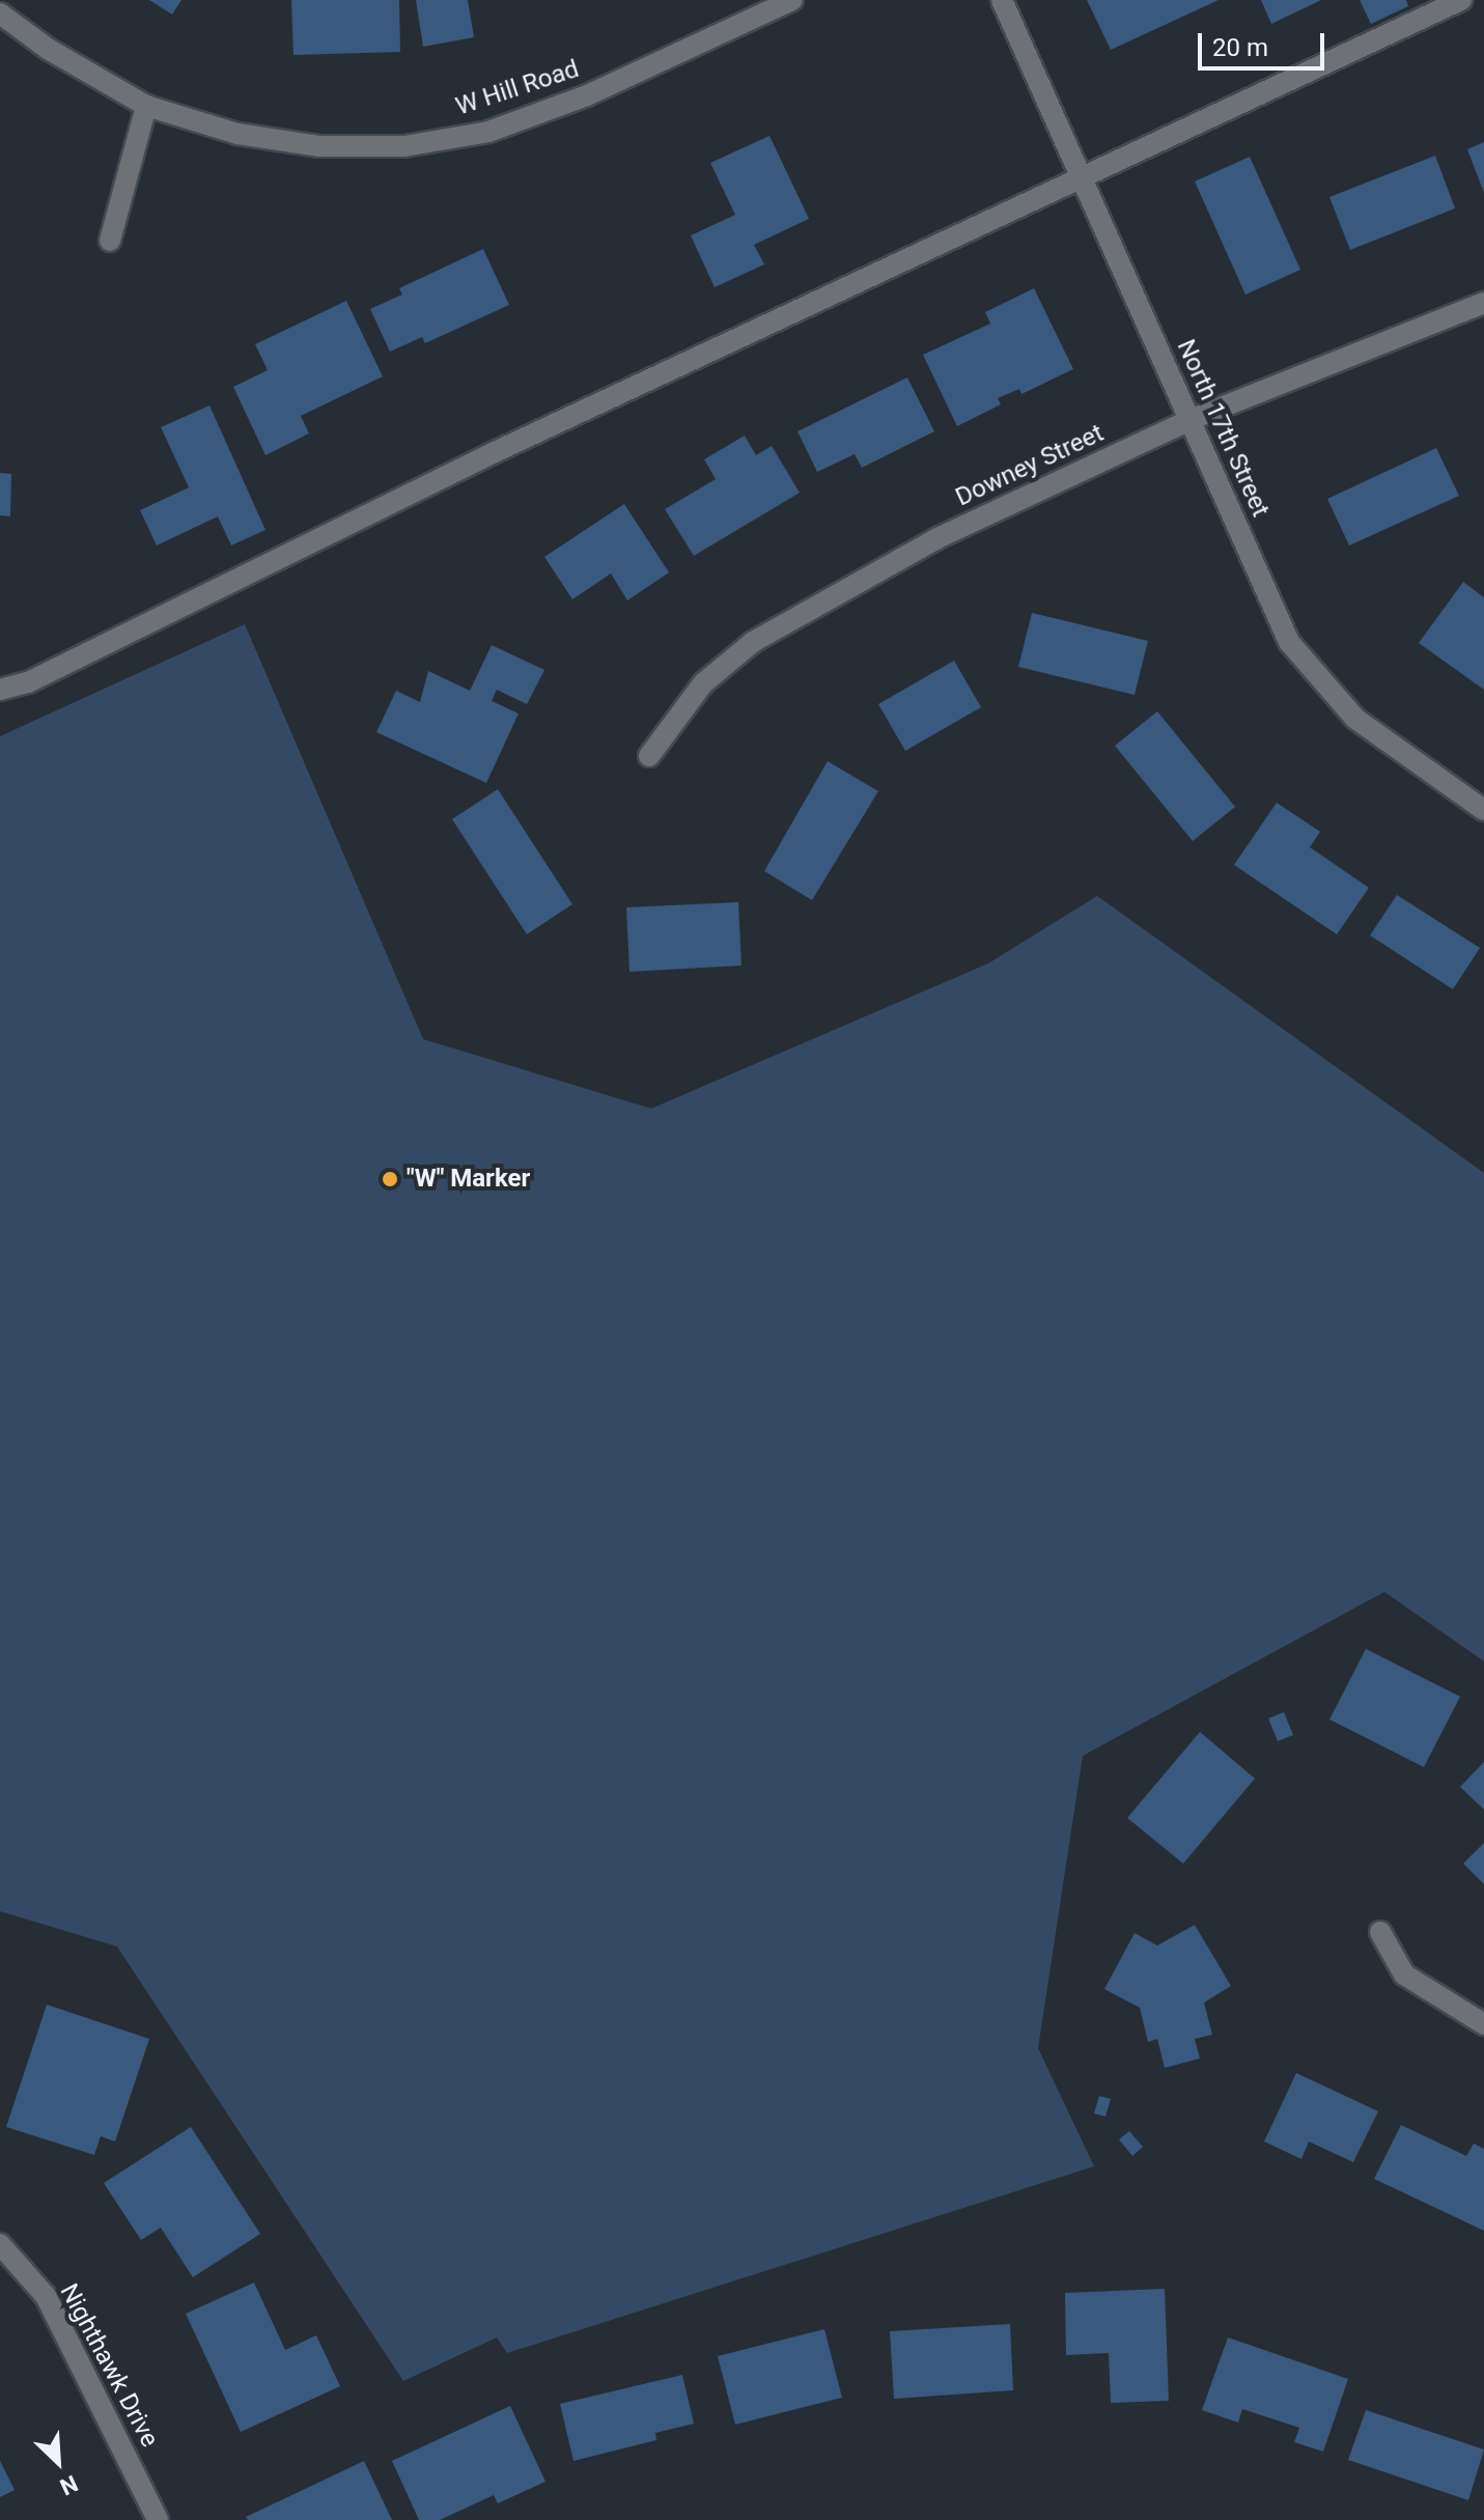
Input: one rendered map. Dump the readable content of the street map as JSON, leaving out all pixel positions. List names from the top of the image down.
{
  "streets": {
    "street": [
      "W Hill Road",
      "North 17th Street",
      "Downey Street",
      "Nighthawk Drive"
    ]
  },
  "crossings": [
    ["North 17th Street", "Downey Street"]
  ],
  "places": ["\"W\" Marker"],
  "scale_bar": "20 m",
  "north": "bottom right"
}
